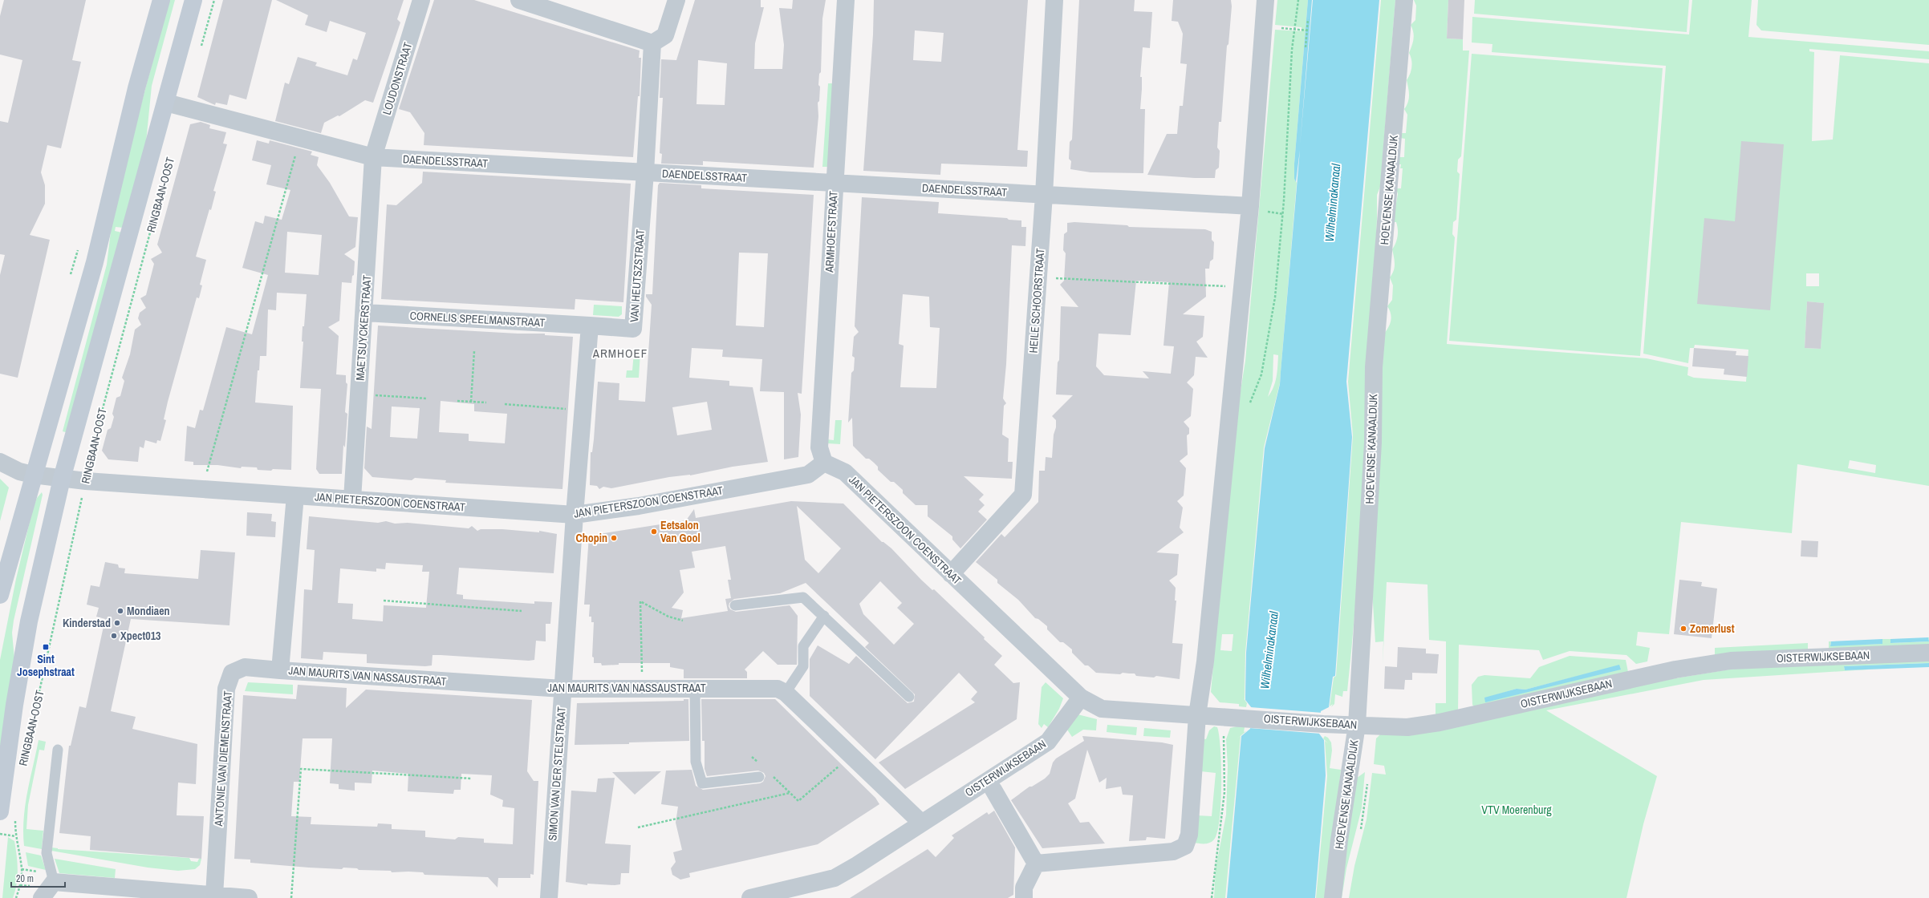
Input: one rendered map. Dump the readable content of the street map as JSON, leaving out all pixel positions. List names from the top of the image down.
{
  "streets": {
    "main road": ["RINGBAAN-OOST"],
    "street": [
      "LOUDONSTRAAT",
      "DAENDELSSTRAAT",
      "HOEVENSE KANAALDIJK",
      "ARMHOEFSTRAAT",
      "VAN HEUTSZSTRAAT",
      "HEILE SCHOORSTRAAT",
      "CORNELIS SPEELMANSTRAAT",
      "MAETSUYCKERSTRAAT",
      "JAN PIETERSZOON COENSTRAAT",
      "OISTERWIJKSEBAAN",
      "JAN MAURITS VAN NASSAUSTRAAT",
      "ANTONIE VAN DIEMENSTRAAT",
      "SIMON VAN DER STELSTRAAT"
    ]
  },
  "crossings": [
    ["LOUDONSTRAAT", "DAENDELSSTRAAT"],
    ["LOUDONSTRAAT", "MAETSUYCKERSTRAAT"],
    ["DAENDELSSTRAAT", "RINGBAAN-OOST"],
    ["DAENDELSSTRAAT", "ARMHOEFSTRAAT"],
    ["DAENDELSSTRAAT", "VAN HEUTSZSTRAAT"],
    ["DAENDELSSTRAAT", "HEILE SCHOORSTRAAT"],
    ["DAENDELSSTRAAT", "MAETSUYCKERSTRAAT"],
    ["HOEVENSE KANAALDIJK", "OISTERWIJKSEBAAN"],
    ["RINGBAAN-OOST", "JAN PIETERSZOON COENSTRAAT"],
    ["ARMHOEFSTRAAT", "JAN PIETERSZOON COENSTRAAT"],
    ["VAN HEUTSZSTRAAT", "CORNELIS SPEELMANSTRAAT"],
    ["HEILE SCHOORSTRAAT", "JAN PIETERSZOON COENSTRAAT"],
    ["CORNELIS SPEELMANSTRAAT", "MAETSUYCKERSTRAAT"],
    ["MAETSUYCKERSTRAAT", "JAN PIETERSZOON COENSTRAAT"],
    ["JAN PIETERSZOON COENSTRAAT", "OISTERWIJKSEBAAN"],
    ["JAN PIETERSZOON COENSTRAAT", "SIMON VAN DER STELSTRAAT"],
    ["OISTERWIJKSEBAAN", "JAN MAURITS VAN NASSAUSTRAAT"],
    ["JAN MAURITS VAN NASSAUSTRAAT", "ANTONIE VAN DIEMENSTRAAT"],
    ["JAN MAURITS VAN NASSAUSTRAAT", "SIMON VAN DER STELSTRAAT"]
  ],
  "districts": ["ARMHOEF"],
  "water": ["Wilhelminakanaal"],
  "parks": ["VTV Moerenburg"],
  "places": {
    "other": [
      "Eetsalon Van Gool",
      "Chopin",
      "Mondiaen",
      "Kinderstad",
      "Zomerlust",
      "Xpect013"
    ],
    "transit": ["Sint Josephstraat"]
  },
  "scale_bar": "20 m"
}
